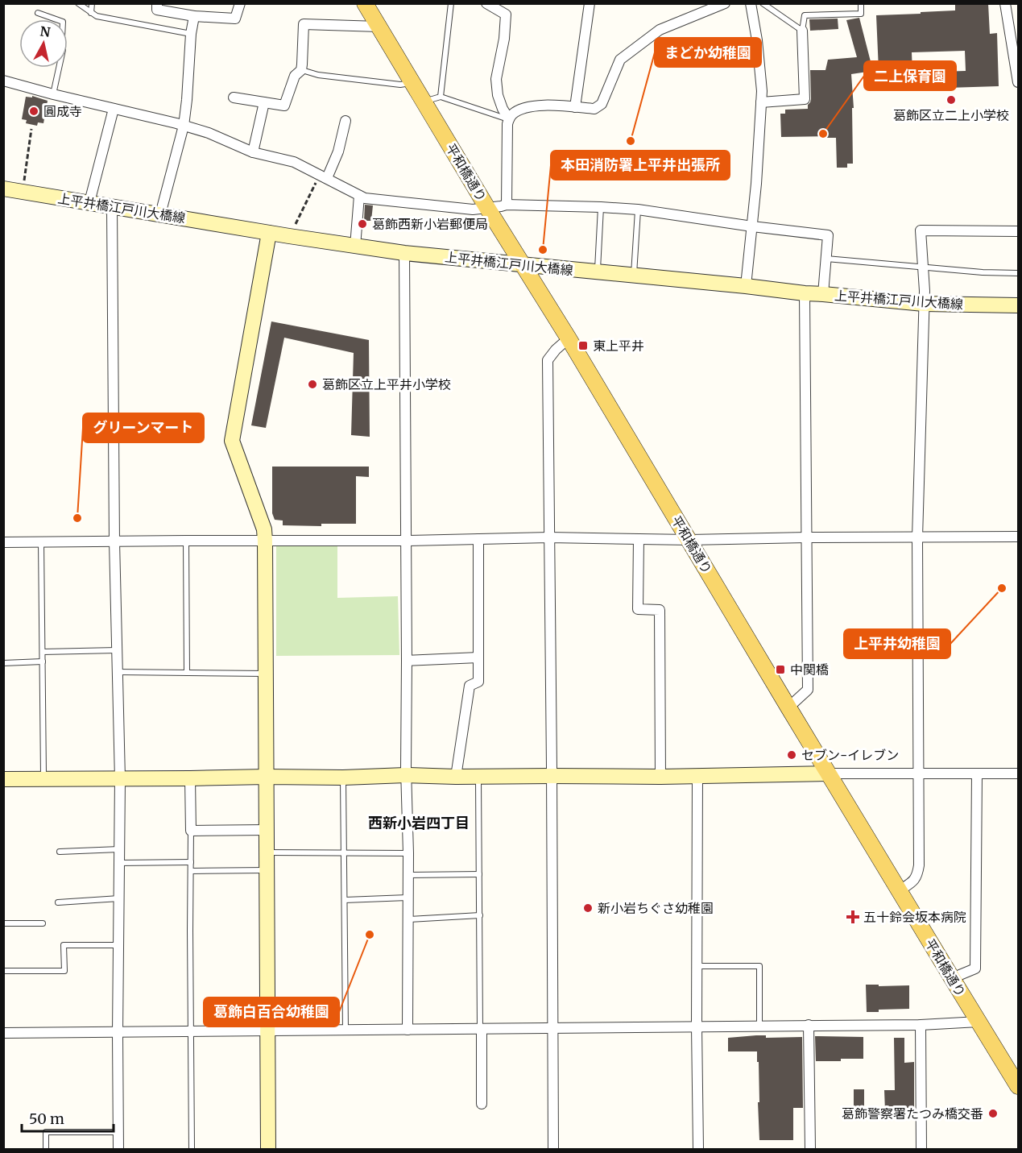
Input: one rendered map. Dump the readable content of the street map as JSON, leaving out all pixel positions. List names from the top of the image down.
{
  "streets": {
    "main road": ["平和橋通り"],
    "street": ["上平井橋江戸川大橋線"]
  },
  "crossings": [
    ["平和橋通り", "上平井橋江戸川大橋線"]
  ],
  "districts": ["西新小岩四丁目"],
  "places": {
    "other": [
      "葛飾区立二上小学校",
      "圓成寺",
      "二上保育園",
      "まどか幼稚園",
      "葛飾西新小岩郵便局",
      "本田消防署上平井出張所",
      "葛飾区立上平井小学校",
      "グリーンマート",
      "上平井幼稚園",
      "セブン-イレブン",
      "新小岩ちぐさ幼稚園",
      "葛飾白百合幼稚園",
      "葛飾警察署たつみ橋交番"
    ],
    "transit": ["東上平井", "中関橋"],
    "health": ["五十鈴会坂本病院"]
  },
  "scale_bar": "50 m",
  "north": "top"
}
